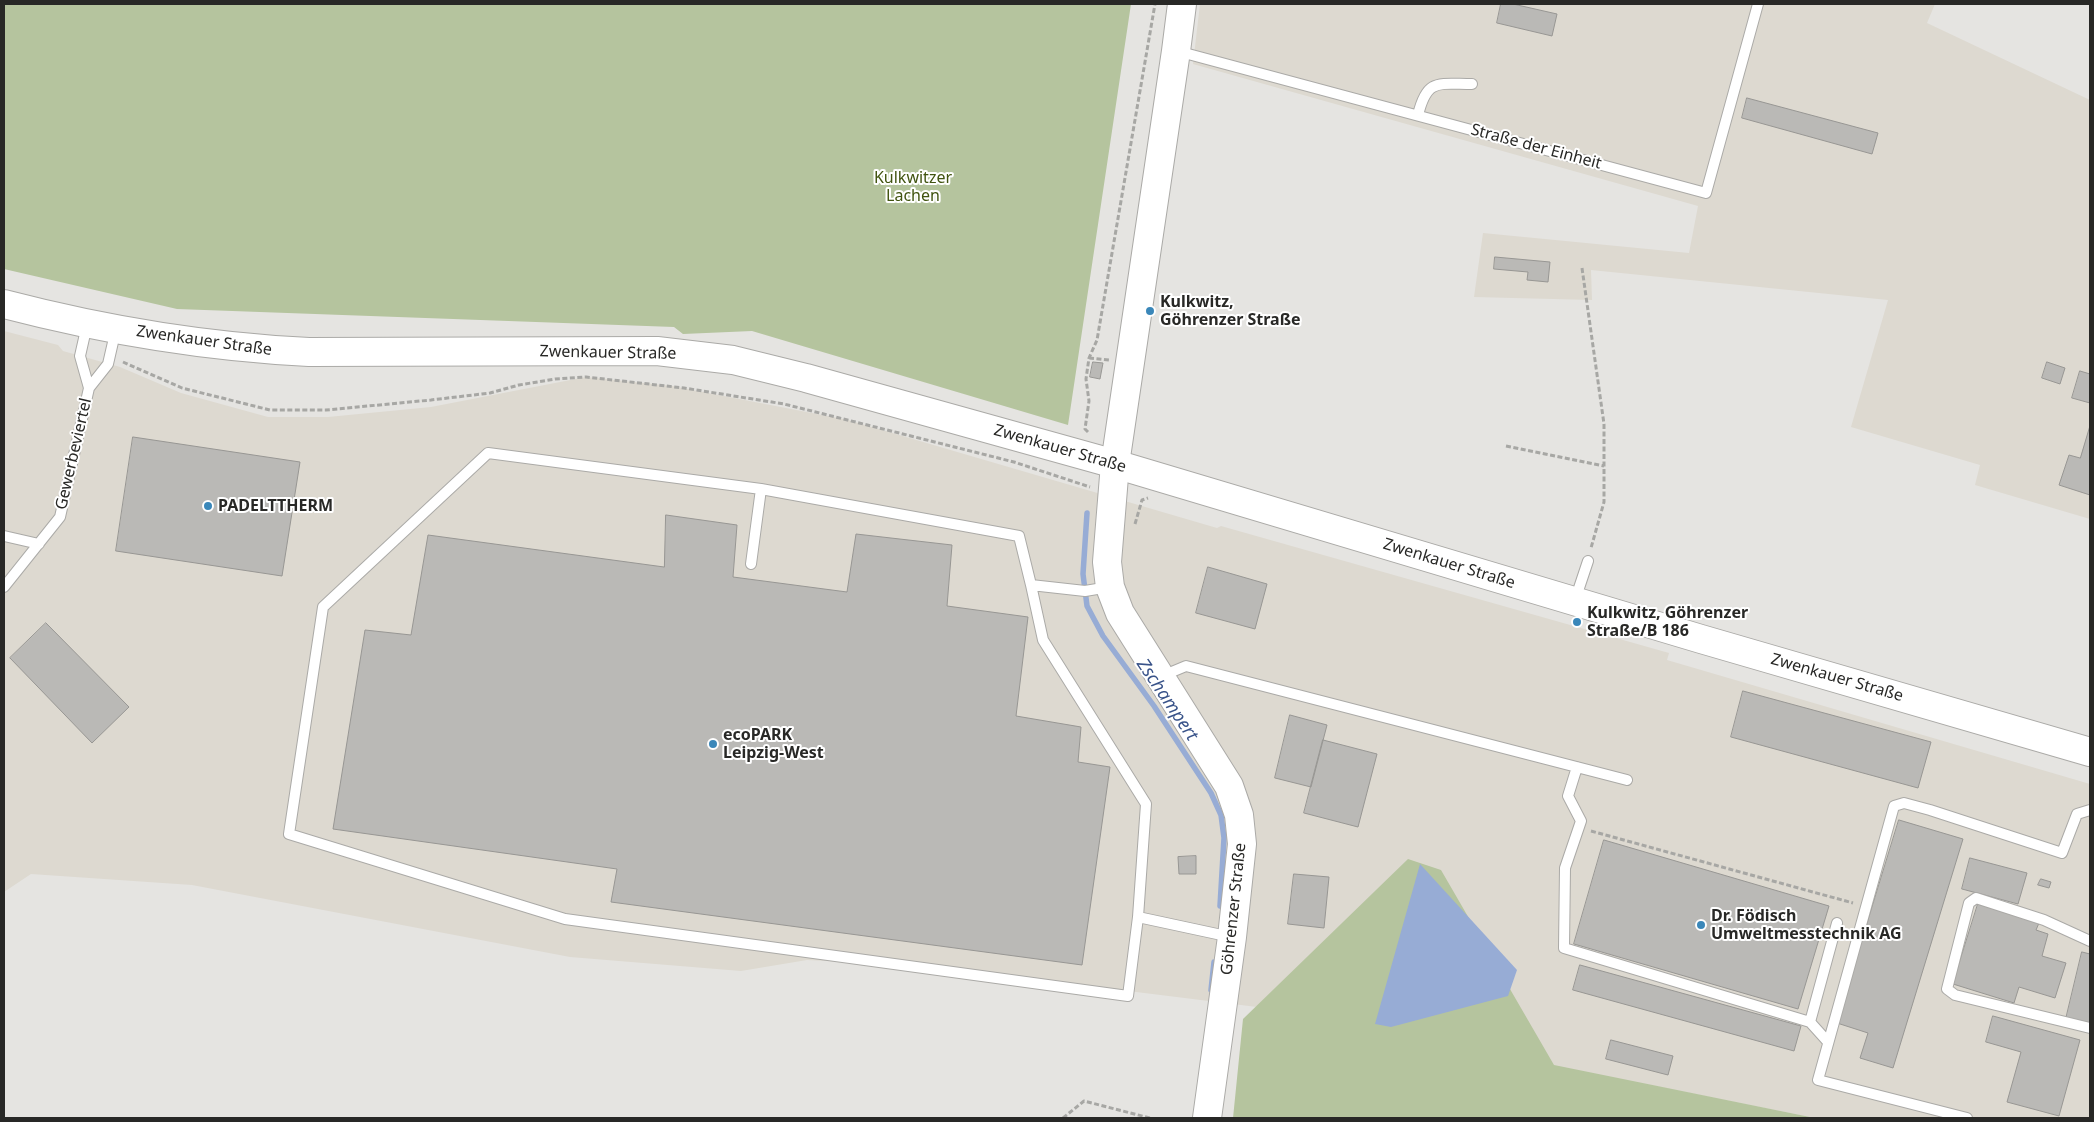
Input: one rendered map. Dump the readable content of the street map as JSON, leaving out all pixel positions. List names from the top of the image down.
{
  "streets": {
    "main road": ["Zwenkauer Straße", "Göhrenzer Straße"],
    "lane": ["Straße der Einheit", "Gewerbeviertel"]
  },
  "crossings": [
    ["Zwenkauer Straße", "Gewerbeviertel"],
    ["Zwenkauer Straße", "Göhrenzer Straße"]
  ],
  "water": ["Zschampert"],
  "parks": ["Kulkwitzer Lachen"],
  "places": [
    "Kulkwitz, Göhrenzer Straße",
    "PADELTTHERM",
    "Kulkwitz, Göhrenzer Straße/B 186",
    "ecoPARK Leipzig-West",
    "Dr. Födisch Umweltmesstechnik AG"
  ]
}
